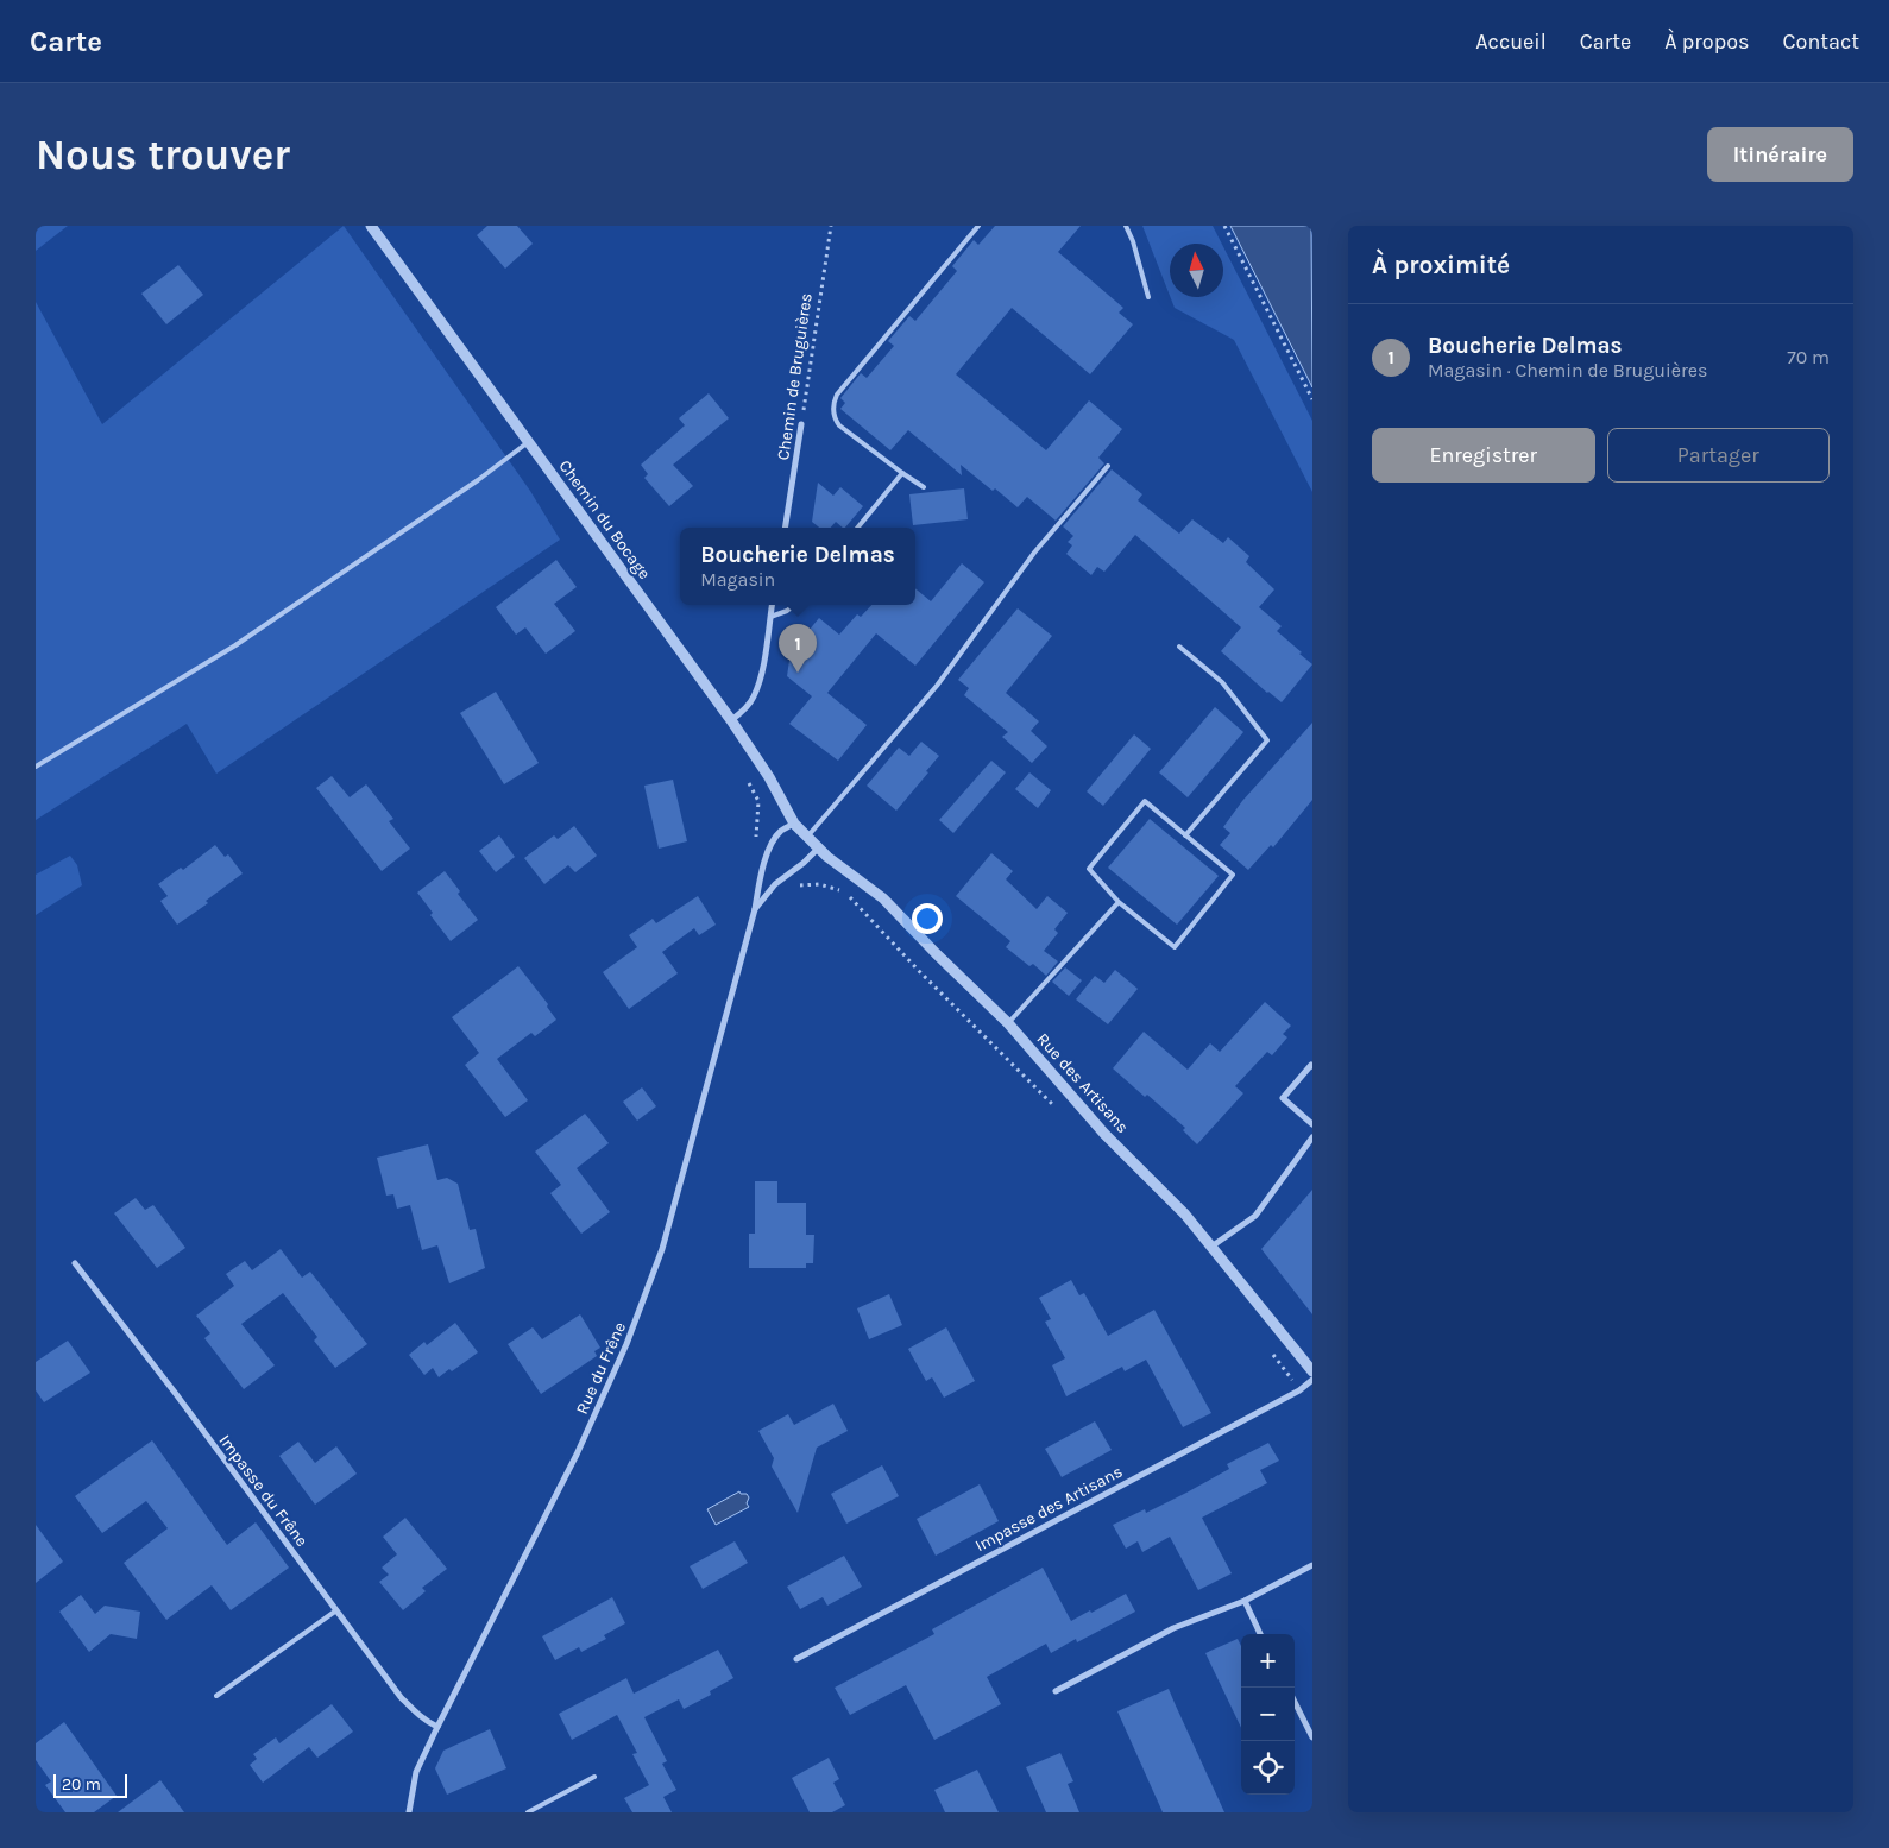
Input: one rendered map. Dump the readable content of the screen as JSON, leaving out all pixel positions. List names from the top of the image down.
{
  "streets": {
    "street": [
      "Chemin de Bruguières",
      "Chemin du Bocage",
      "Rue des Artisans",
      "Rue du Frêne",
      "Impasse du Frêne",
      "Impasse des Artisans"
    ]
  },
  "crossings": [
    ["Chemin du Bocage", "Rue des Artisans"],
    ["Chemin du Bocage", "Rue du Frêne"],
    ["Rue des Artisans", "Rue du Frêne"],
    ["Rue du Frêne", "Impasse du Frêne"]
  ],
  "scale_bar": "20 m",
  "north": "top",
  "page": {
    "header": "Carte",
    "nav": [
      "Accueil",
      "Carte",
      "À propos",
      "Contact"
    ],
    "buttons": [
      "Itinéraire",
      ["Enregistrer", "Partager"]
    ],
    "title": "Nous trouver",
    "heading": "À proximité",
    "list": [
      {
        "mark": "1",
        "name": "Boucherie Delmas",
        "note": "Magasin · Chemin de Bruguières",
        "value": "70 m"
      }
    ],
    "popup": ["Boucherie Delmas", "Magasin"],
    "pins": "1",
    "map_buttons": ["+", "−"],
    "scale": "20 m"
  }
}
